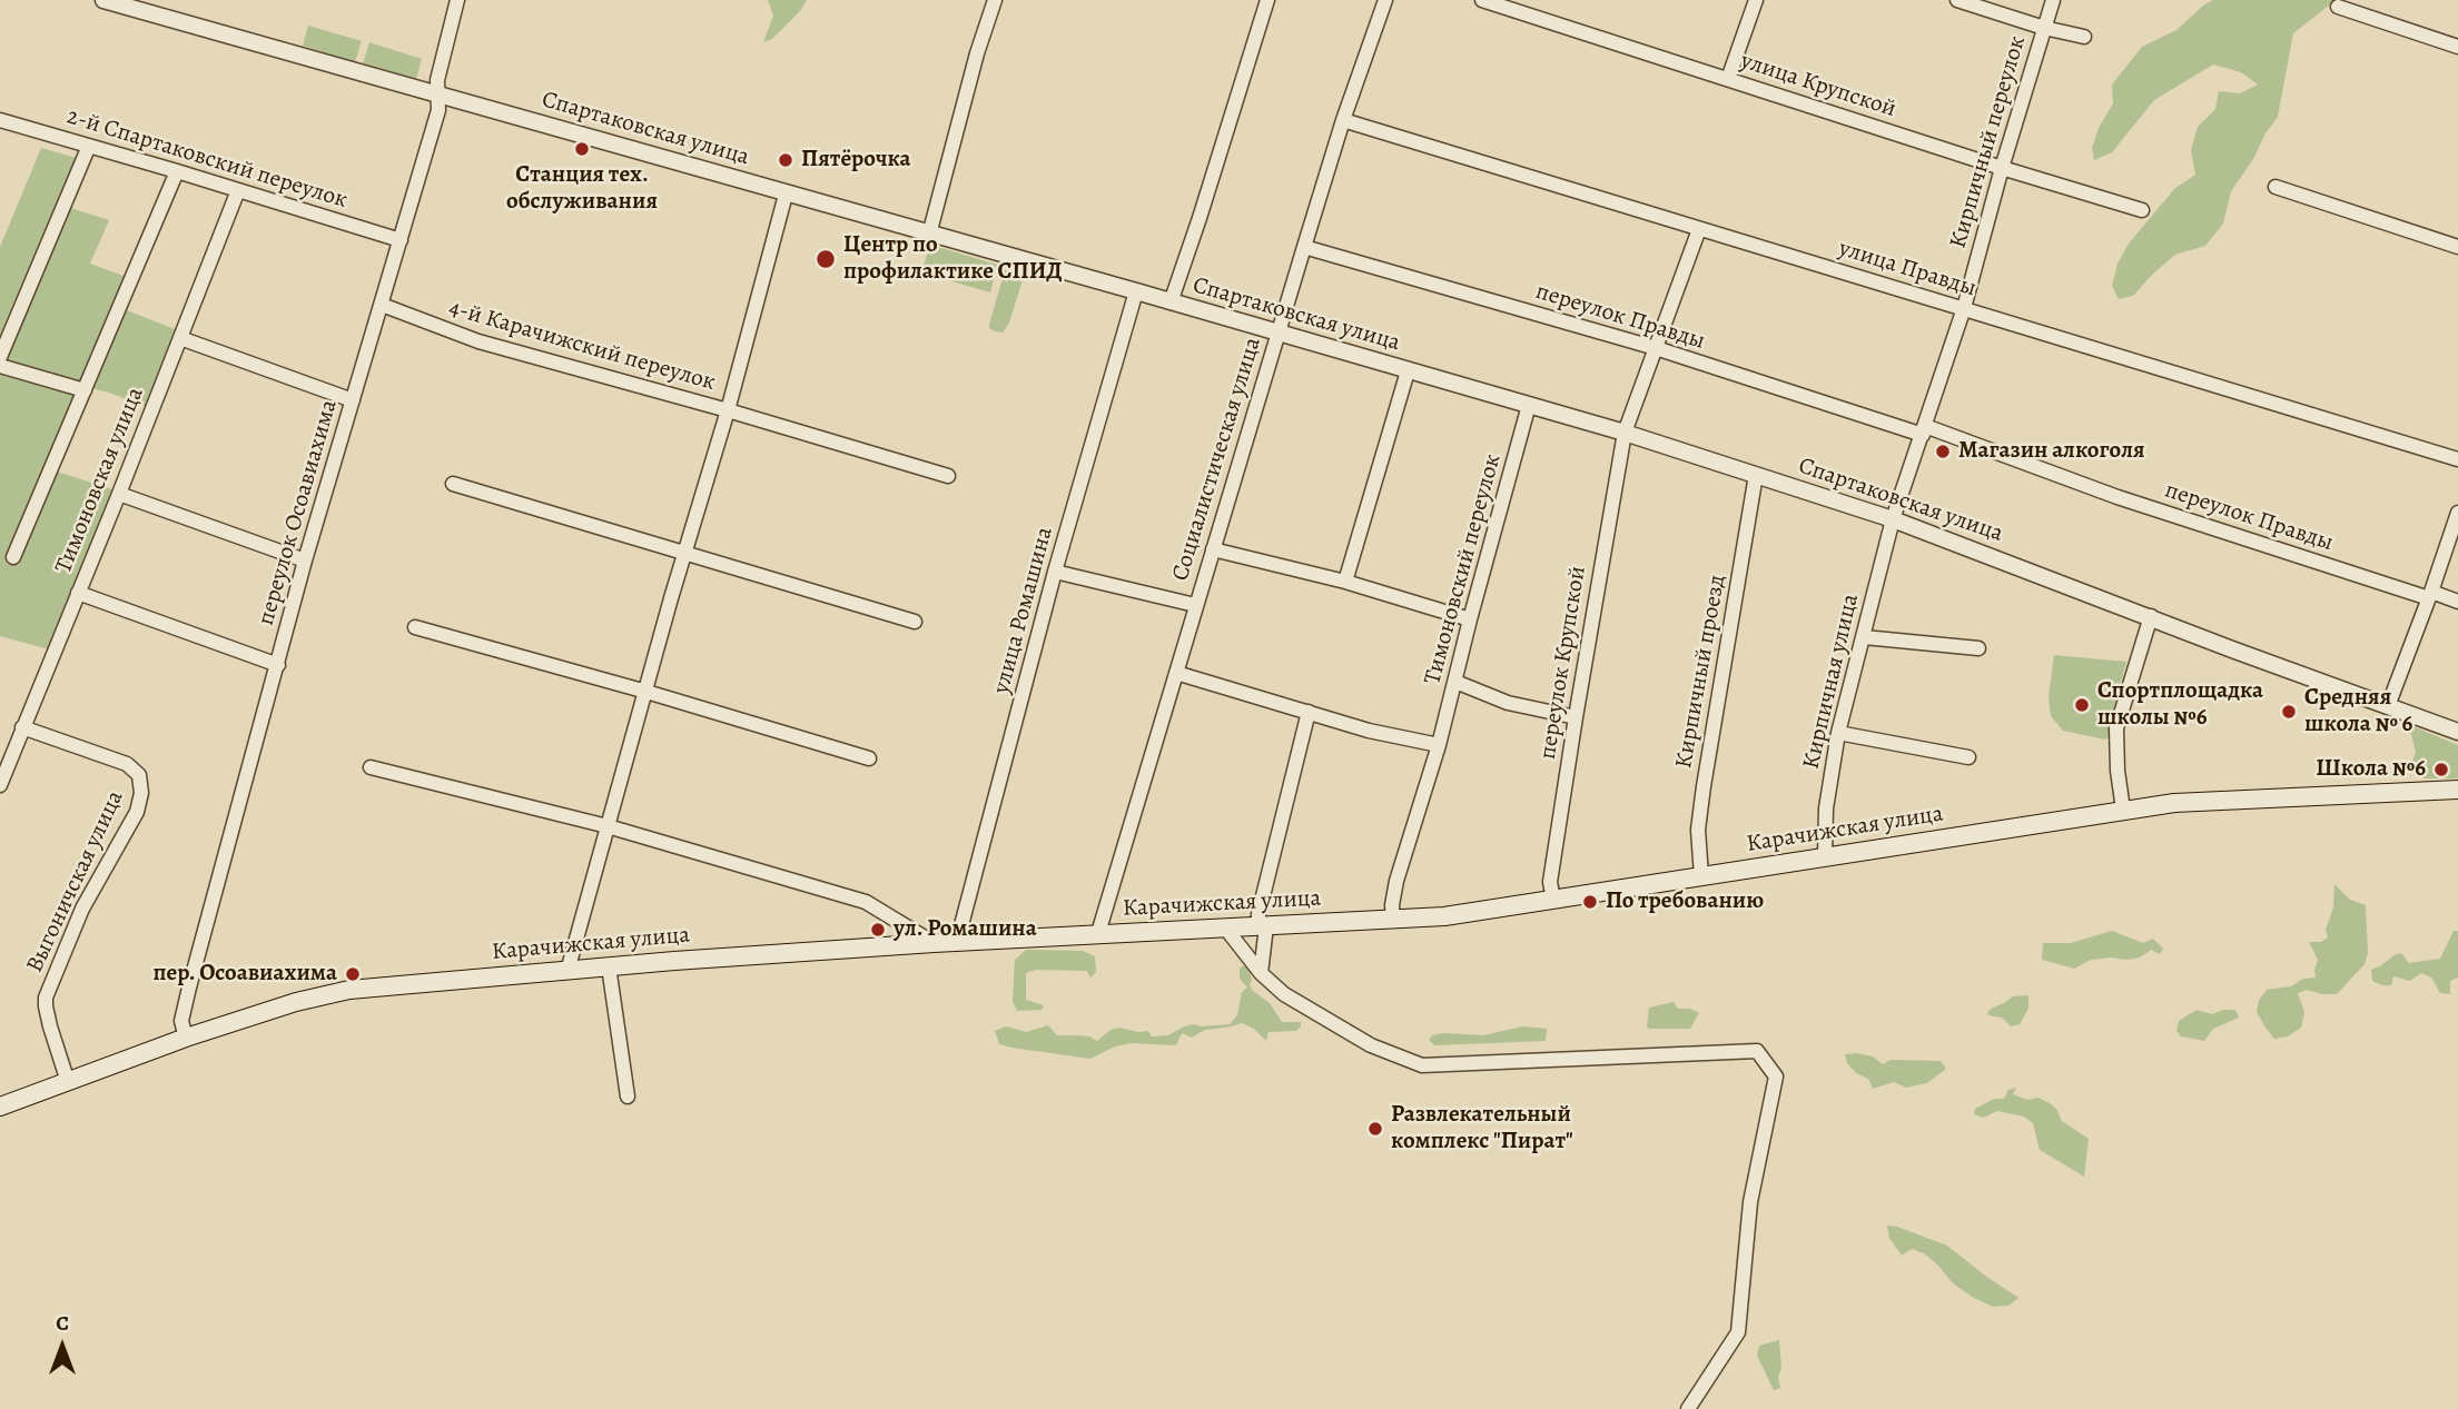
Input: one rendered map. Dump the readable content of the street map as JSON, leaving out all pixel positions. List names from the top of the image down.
{
  "streets": {
    "main road": ["Карачижская улица"],
    "street": [
      "улица Крупской",
      "Спартаковская улица",
      "Кирпичный переулок",
      "2-й Спартаковский переулок",
      "улица Правды",
      "переулок Правды",
      "4-й Карачижский переулок",
      "Социалистическая улица",
      "Тимоновская улица",
      "переулок Осоавиахима",
      "Тимоновский переулок",
      "улица Ромашина",
      "переулок Крупской",
      "Кирпичный проезд",
      "Кирпичная улица",
      "Выгоничская улица"
    ]
  },
  "crossings": [
    ["улица Крупской", "Кирпичный переулок"],
    ["Спартаковская улица", "Кирпичный переулок"],
    ["Спартаковская улица", "4-й Карачижский переулок"],
    ["Спартаковская улица", "Социалистическая улица"],
    ["Спартаковская улица", "переулок Осоавиахима"],
    ["Спартаковская улица", "Тимоновский переулок"],
    ["Спартаковская улица", "улица Ромашина"],
    ["Спартаковская улица", "переулок Крупской"],
    ["Спартаковская улица", "Кирпичный проезд"],
    ["Спартаковская улица", "Кирпичная улица"],
    ["Кирпичный переулок", "улица Правды"],
    ["Кирпичный переулок", "переулок Правды"],
    ["Кирпичный переулок", "Кирпичная улица"],
    ["2-й Спартаковский переулок", "Тимоновская улица"],
    ["2-й Спартаковский переулок", "переулок Осоавиахима"],
    ["улица Правды", "Социалистическая улица"],
    ["улица Правды", "переулок Крупской"],
    ["переулок Правды", "Социалистическая улица"],
    ["переулок Правды", "переулок Крупской"],
    ["4-й Карачижский переулок", "переулок Осоавиахима"],
    ["4-й Карачижский переулок", "Карачижская улица"],
    ["Социалистическая улица", "Карачижская улица"],
    ["Тимоновская улица", "Выгоничская улица"],
    ["переулок Осоавиахима", "Карачижская улица"],
    ["Тимоновский переулок", "Карачижская улица"],
    ["улица Ромашина", "Карачижская улица"],
    ["переулок Крупской", "Карачижская улица"],
    ["Кирпичный проезд", "Карачижская улица"],
    ["Кирпичная улица", "Карачижская улица"],
    ["Карачижская улица", "Выгоничская улица"]
  ],
  "places": [
    "Станция тех. обслуживания",
    "Пятёрочка",
    "Центр по профилактике СПИД",
    "Магазин алкоголя",
    "Спортплощадка школы №6",
    "Средняя школа № 6",
    "Школа №6",
    "По требованию",
    "ул. Ромашина",
    "пер. Осоавиахима",
    "Развлекательный комплекс \"Пират\""
  ],
  "north": "top"
}
